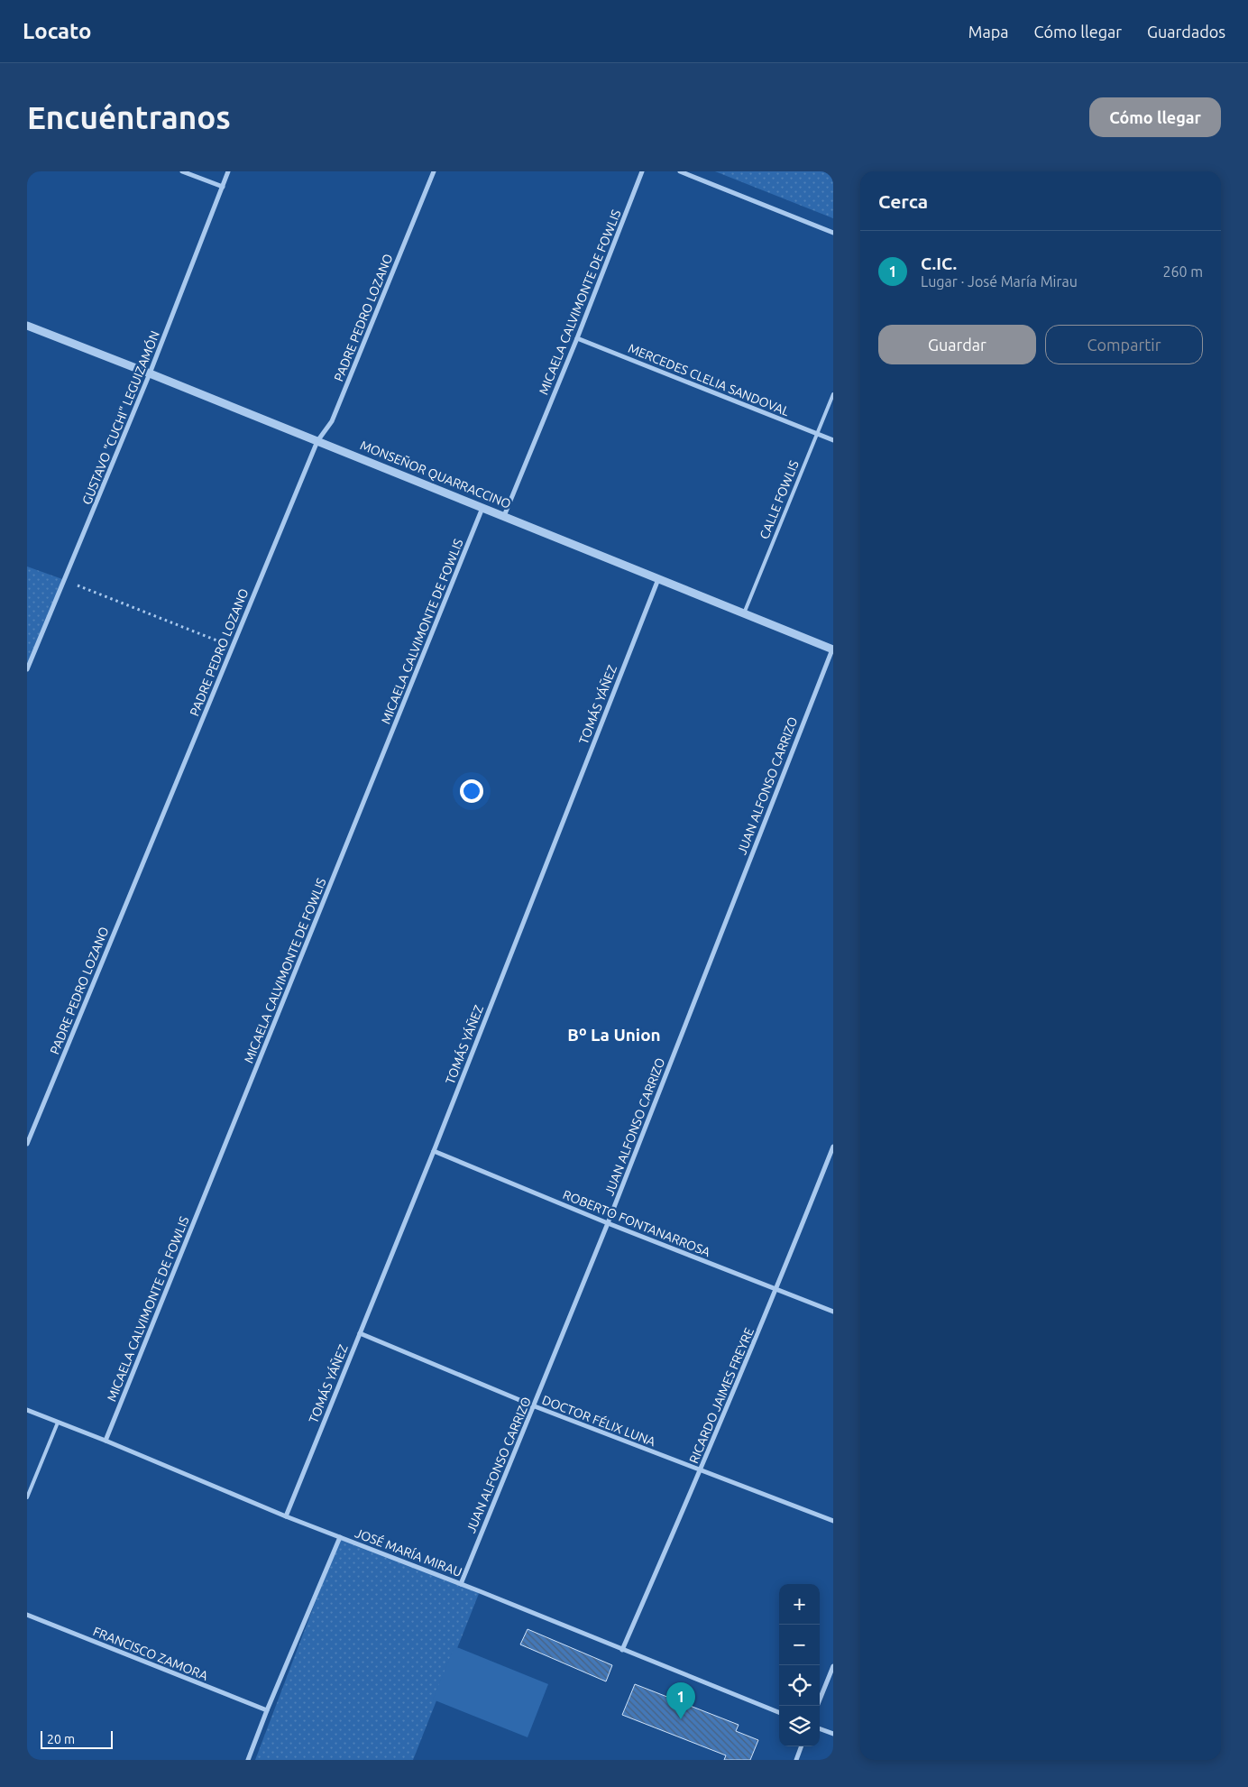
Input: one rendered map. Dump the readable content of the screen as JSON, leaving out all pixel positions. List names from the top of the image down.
{
  "streets": {
    "street": [
      "MICAELA CALVIMONTE DE FOWLIS",
      "PADRE PEDRO LOZANO",
      "MERCEDES CLELIA SANDOVAL",
      "GUSTAVO \"CUCHI\" LEGUIZAMÓN",
      "MONSEÑOR QUARRACCINO",
      "TOMÁS YÁÑEZ",
      "JUAN ALFONSO CARRIZO",
      "ROBERTO FONTANARROSA",
      "RICARDO JAIMES FREYRE",
      "DOCTOR FÉLIX LUNA",
      "JOSÉ MARÍA MIRAU",
      "FRANCISCO ZAMORA"
    ],
    "lane": ["CALLE FOWLIS"]
  },
  "crossings": [
    ["MICAELA CALVIMONTE DE FOWLIS", "MERCEDES CLELIA SANDOVAL"],
    ["MICAELA CALVIMONTE DE FOWLIS", "MONSEÑOR QUARRACCINO"],
    ["MICAELA CALVIMONTE DE FOWLIS", "JOSÉ MARÍA MIRAU"],
    ["PADRE PEDRO LOZANO", "MONSEÑOR QUARRACCINO"],
    ["MERCEDES CLELIA SANDOVAL", "CALLE FOWLIS"],
    ["GUSTAVO \"CUCHI\" LEGUIZAMÓN", "MONSEÑOR QUARRACCINO"],
    ["MONSEÑOR QUARRACCINO", "CALLE FOWLIS"],
    ["MONSEÑOR QUARRACCINO", "TOMÁS YÁÑEZ"],
    ["MONSEÑOR QUARRACCINO", "JUAN ALFONSO CARRIZO"],
    ["TOMÁS YÁÑEZ", "ROBERTO FONTANARROSA"],
    ["TOMÁS YÁÑEZ", "DOCTOR FÉLIX LUNA"],
    ["TOMÁS YÁÑEZ", "JOSÉ MARÍA MIRAU"],
    ["JUAN ALFONSO CARRIZO", "ROBERTO FONTANARROSA"],
    ["JUAN ALFONSO CARRIZO", "DOCTOR FÉLIX LUNA"],
    ["JUAN ALFONSO CARRIZO", "JOSÉ MARÍA MIRAU"],
    ["ROBERTO FONTANARROSA", "RICARDO JAIMES FREYRE"],
    ["RICARDO JAIMES FREYRE", "DOCTOR FÉLIX LUNA"],
    ["RICARDO JAIMES FREYRE", "JOSÉ MARÍA MIRAU"]
  ],
  "districts": ["Bº La Union"],
  "scale_bar": "20 m",
  "page": {
    "header": "Locato",
    "nav": ["Mapa", "Cómo llegar", "Guardados"],
    "buttons": [
      "Cómo llegar",
      ["Guardar", "Compartir"]
    ],
    "title": "Encuéntranos",
    "heading": "Cerca",
    "list": [
      {
        "mark": "1",
        "name": "C.IC.",
        "note": "Lugar · José María Mirau",
        "value": "260 m"
      }
    ],
    "map_buttons": ["+", "−"],
    "pins": "1",
    "scale": "20 m"
  }
}
